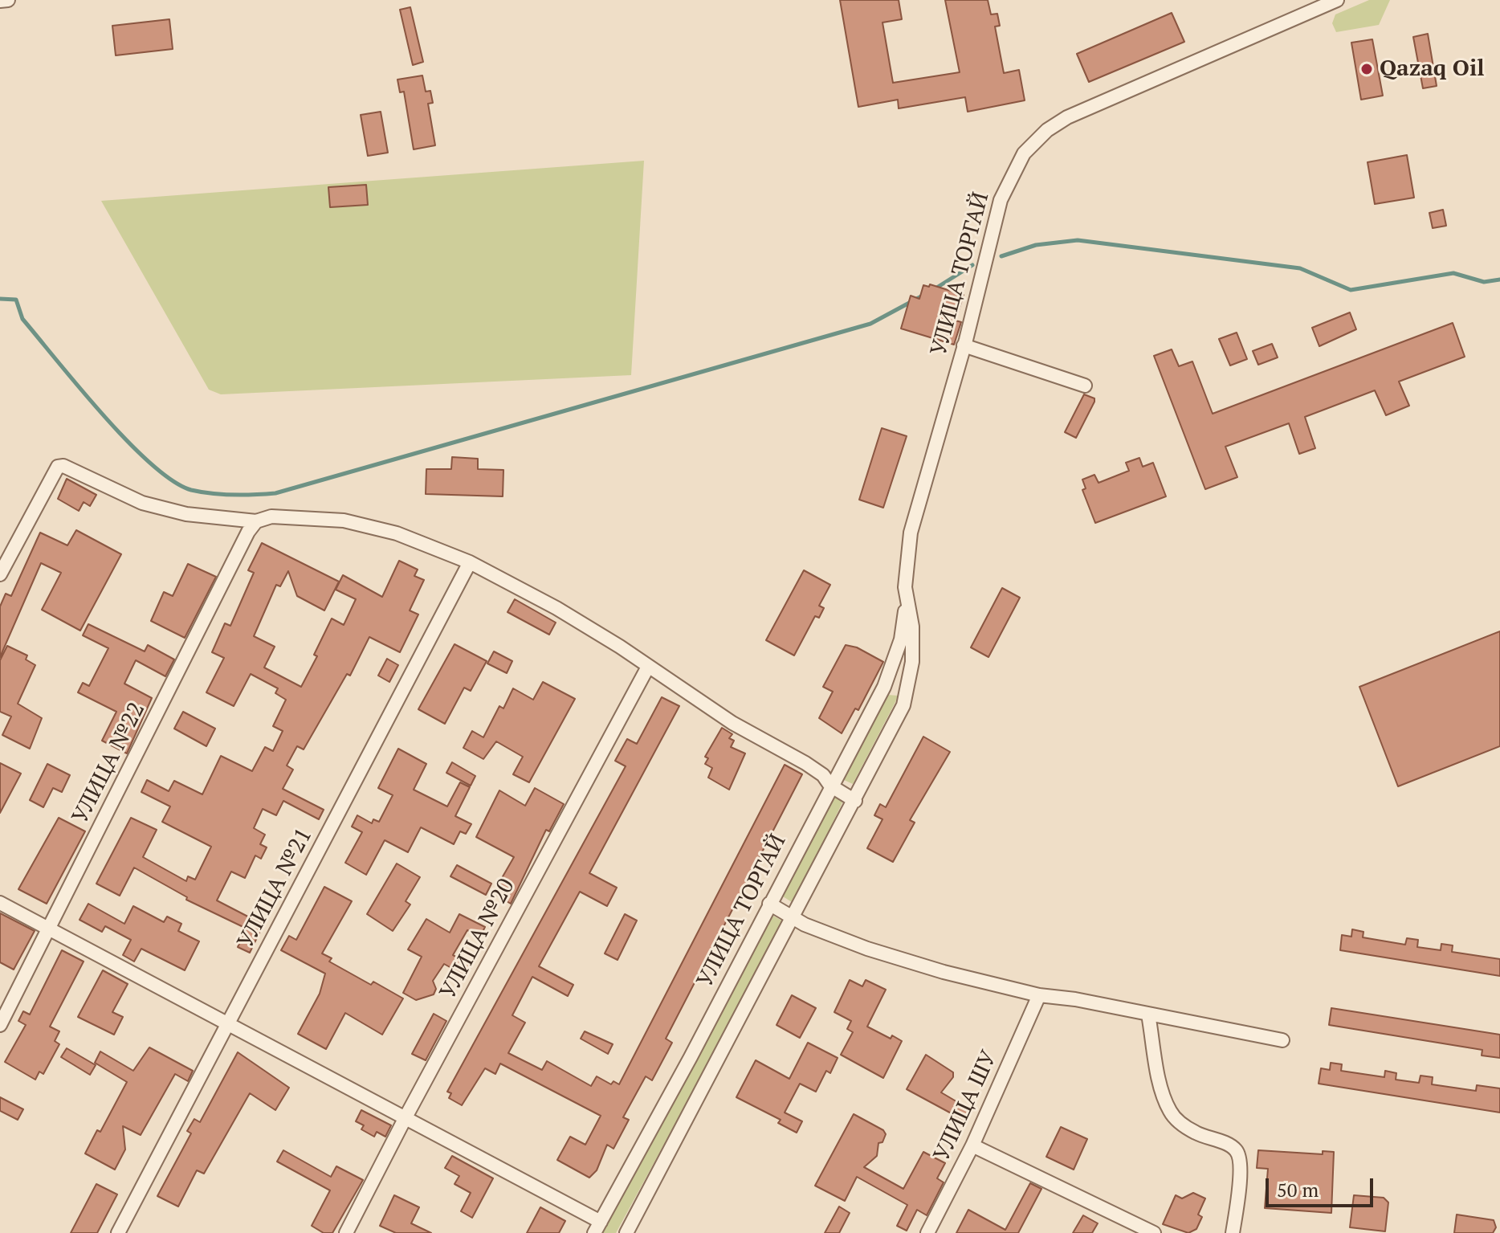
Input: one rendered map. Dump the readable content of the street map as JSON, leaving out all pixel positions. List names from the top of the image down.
{
  "streets": {
    "street": [
      "УЛИЦА ТОРГАЙ",
      "УЛИЦА №22",
      "УЛИЦА №21",
      "УЛИЦА №20",
      "УЛИЦА ШУ"
    ]
  },
  "places": ["Qazaq Oil"],
  "scale_bar": "50 m"
}
